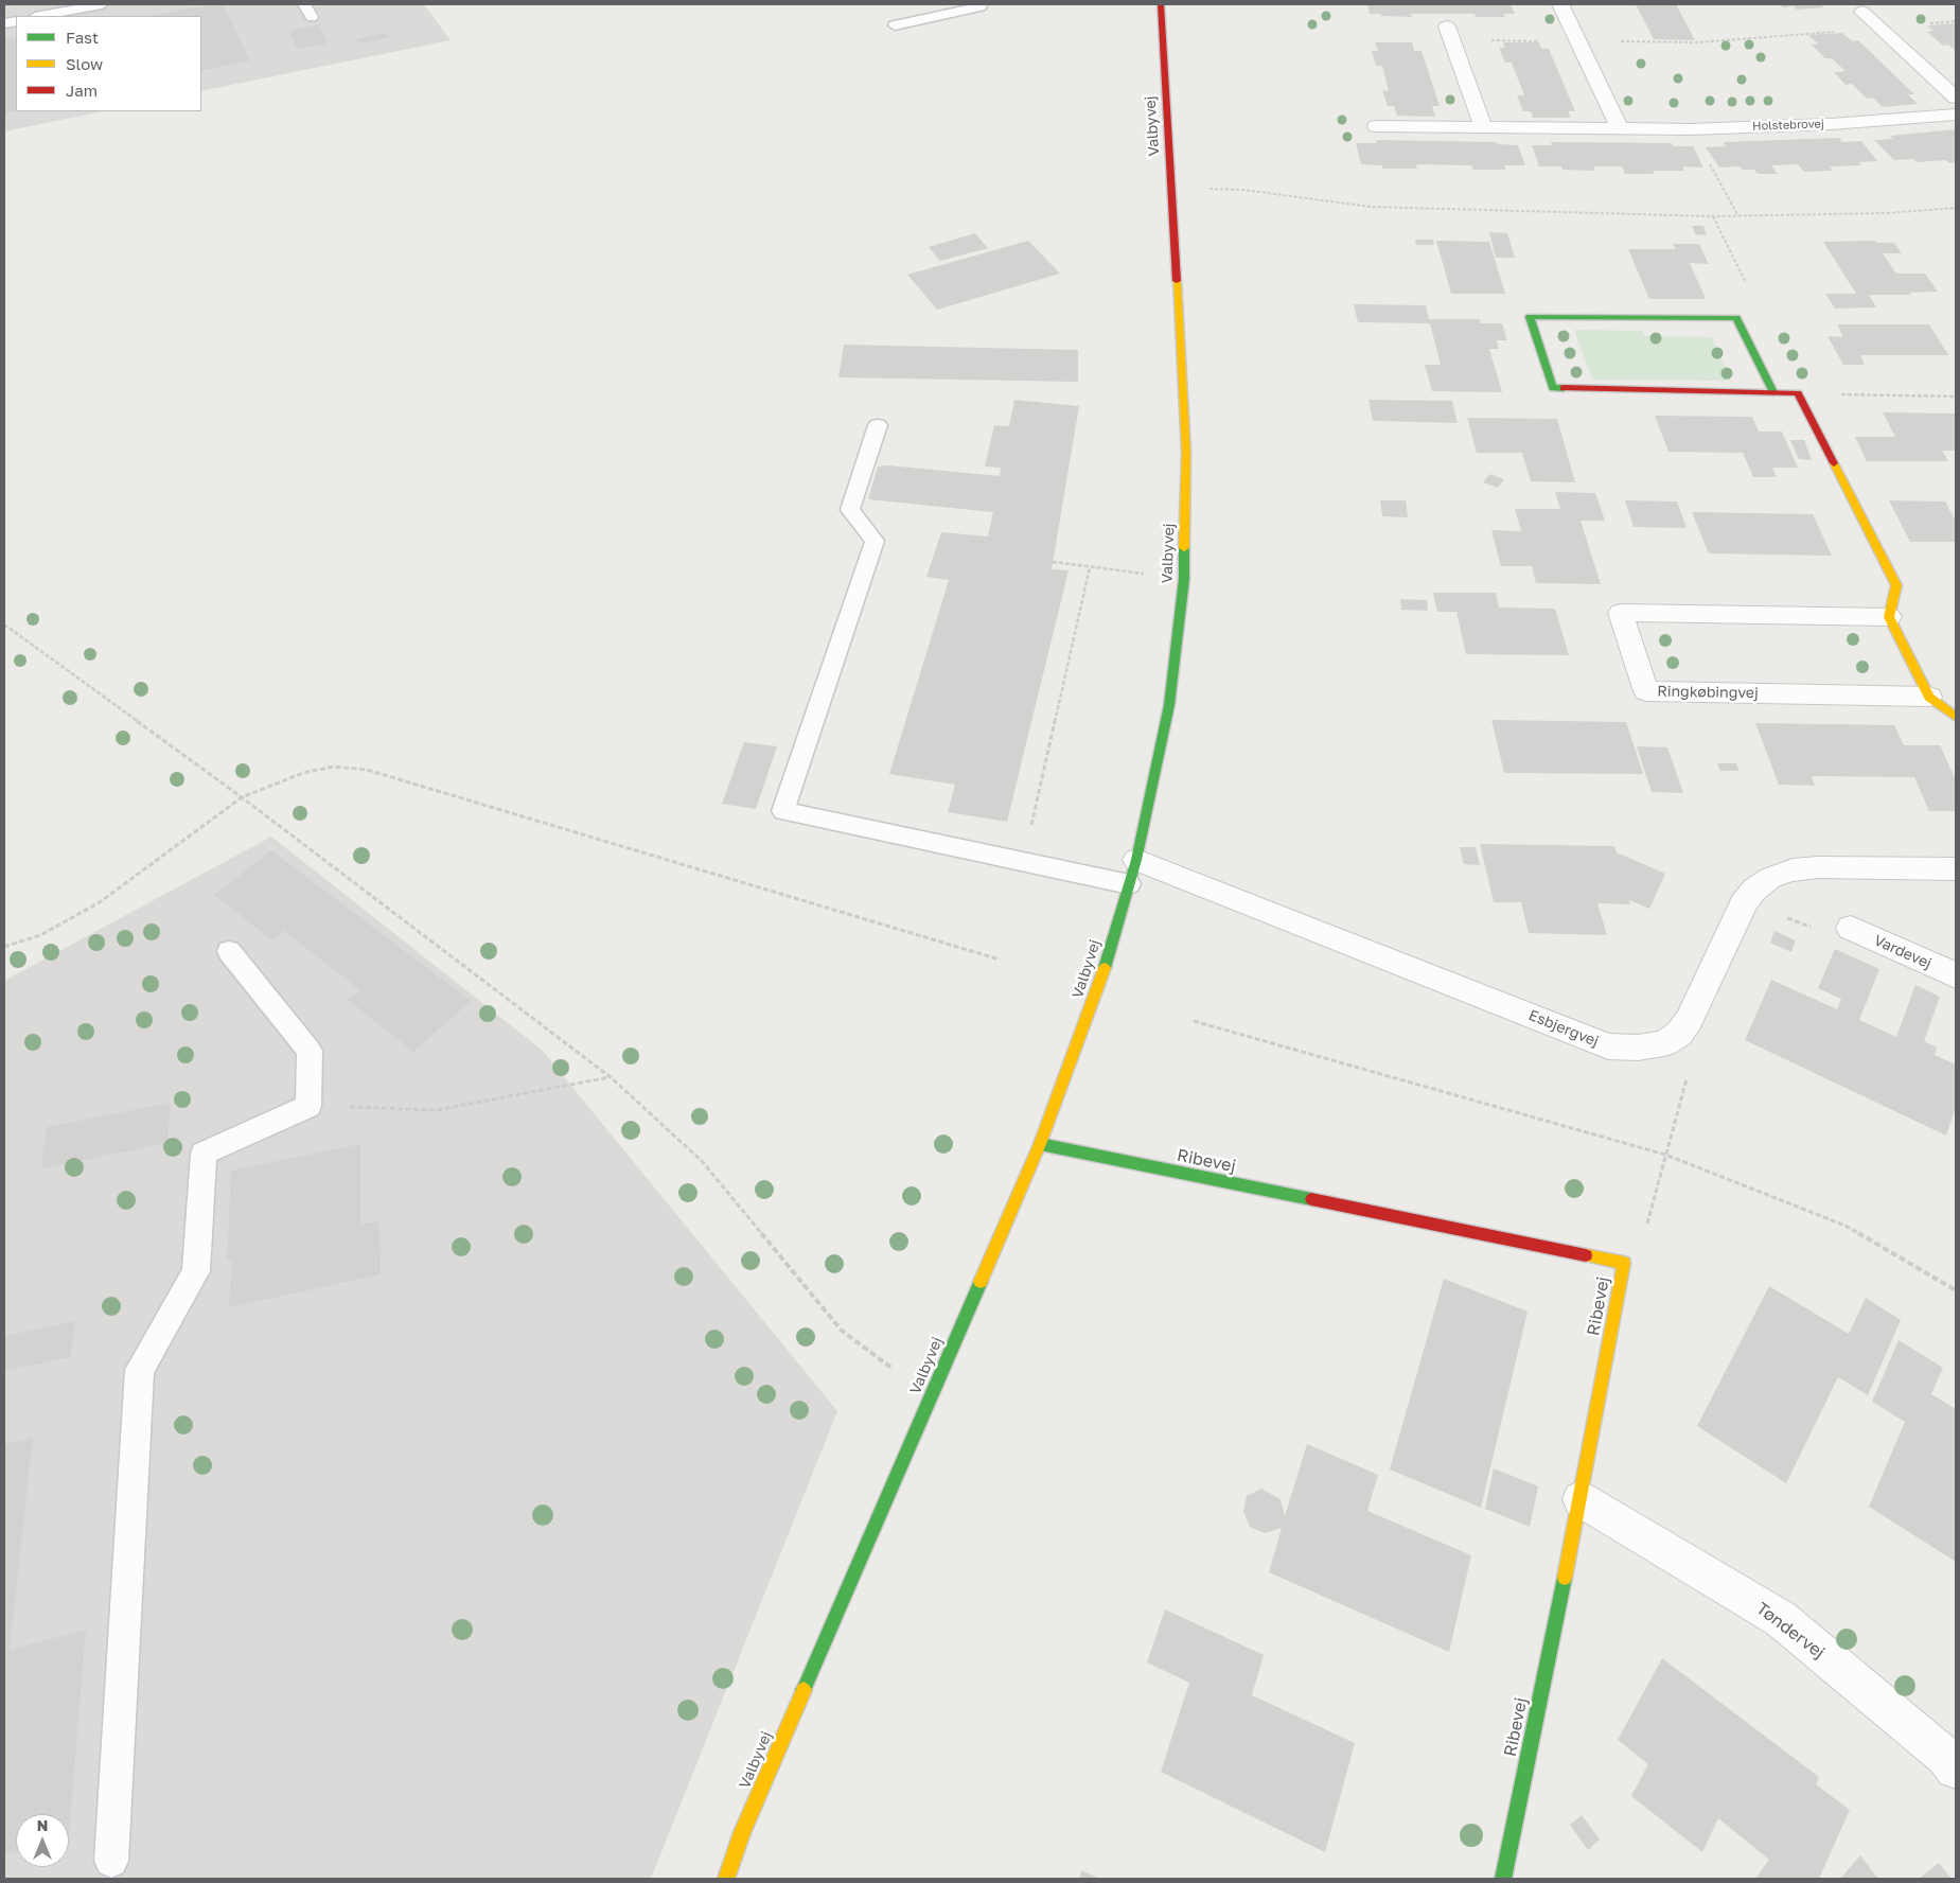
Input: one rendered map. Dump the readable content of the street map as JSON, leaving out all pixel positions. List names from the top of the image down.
{
  "streets": {
    "street": [
      "Holstebrovej",
      "Valbyvej",
      "Ringkøbingvej",
      "Vardevej",
      "Esbjergvej",
      "Ribevej",
      "Tøndervej"
    ]
  },
  "crossings": [
    ["Valbyvej", "Esbjergvej"],
    ["Valbyvej", "Ribevej"],
    ["Ribevej", "Tøndervej"]
  ],
  "legend": ["Fast", "Slow", "Jam"],
  "north": "top"
}
